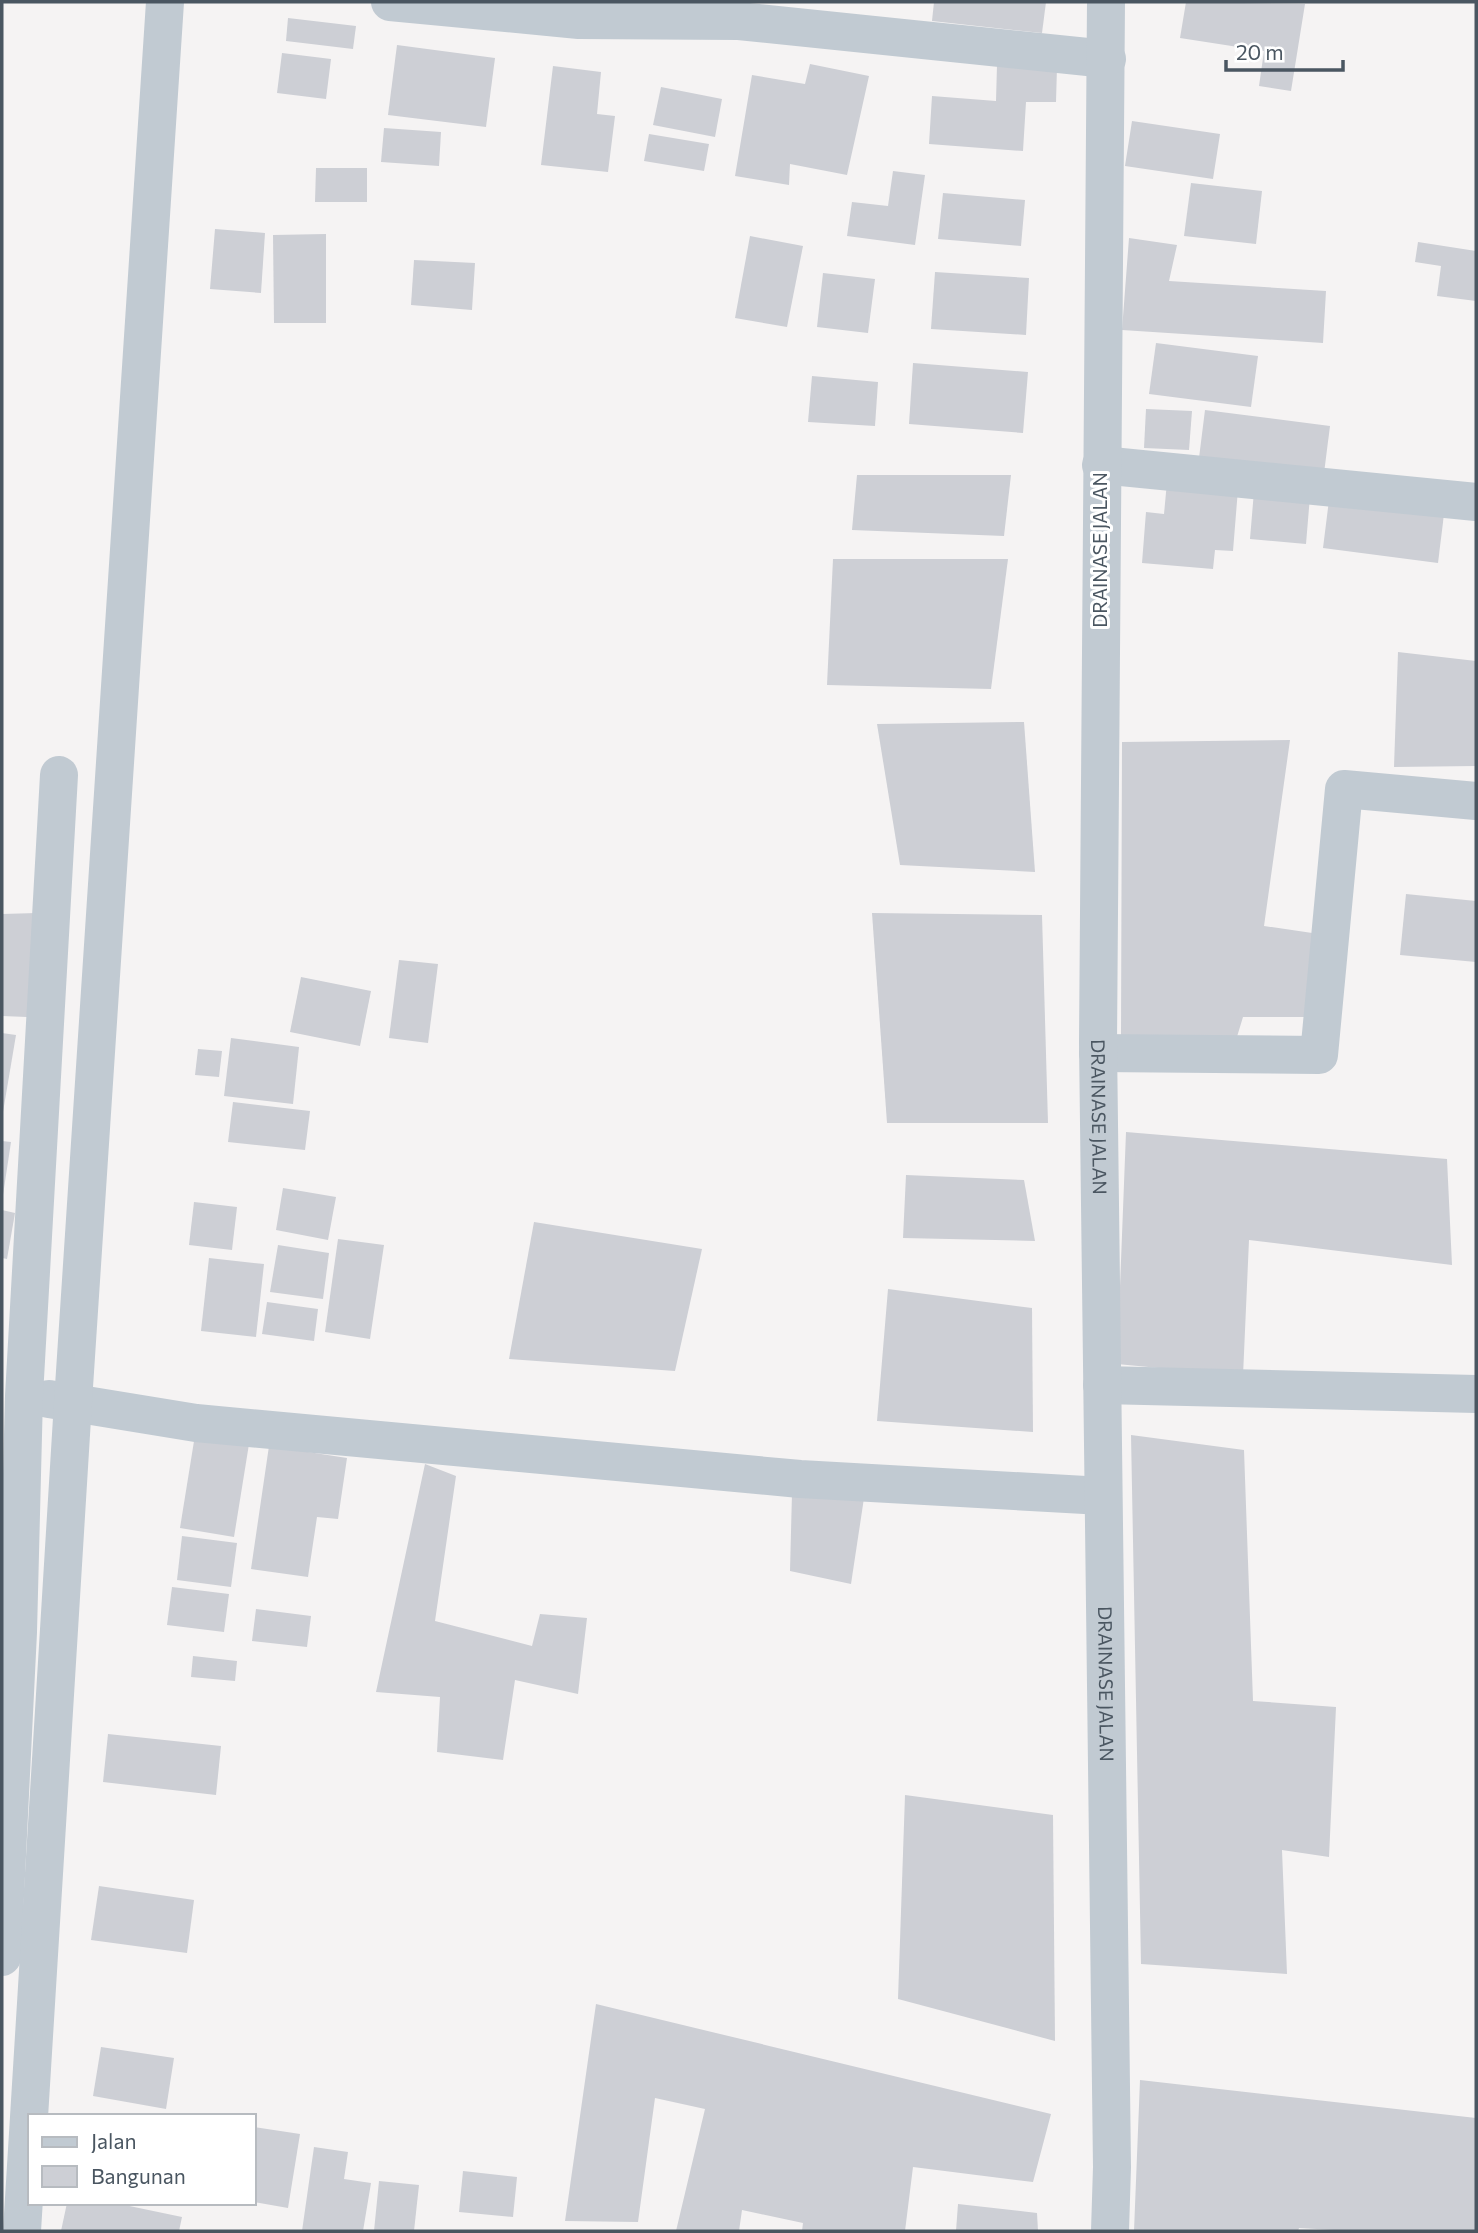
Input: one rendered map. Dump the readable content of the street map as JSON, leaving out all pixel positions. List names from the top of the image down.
{
  "streets": {
    "street": ["DRAINASE JALAN"]
  },
  "legend": ["Jalan", "Bangunan"],
  "scale_bar": "20 m"
}
